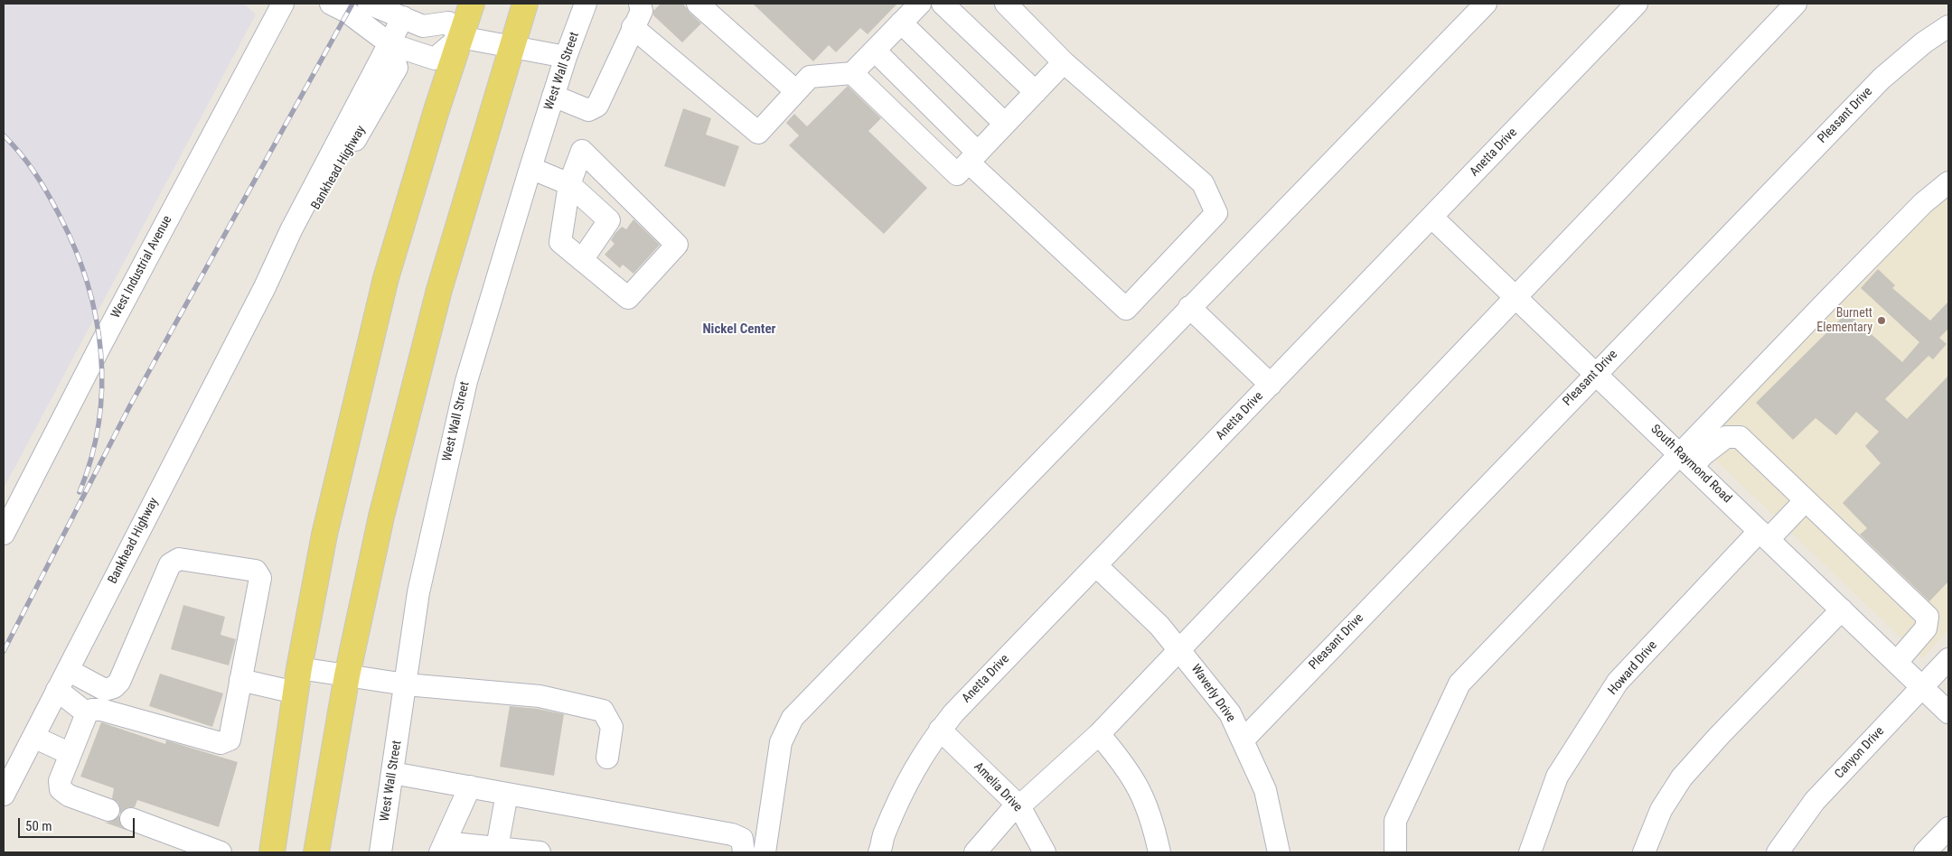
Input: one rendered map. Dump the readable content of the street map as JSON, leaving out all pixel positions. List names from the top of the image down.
{
  "streets": {
    "street": [
      "West Wall Street",
      "Pleasant Drive",
      "Anetta Drive",
      "Bankhead Highway",
      "West Industrial Avenue",
      "South Raymond Road",
      "Howard Drive",
      "Waverly Drive",
      "Canyon Drive",
      "Amelia Drive"
    ]
  },
  "crossings": [
    ["Pleasant Drive", "South Raymond Road"],
    ["Pleasant Drive", "Waverly Drive"],
    ["Anetta Drive", "South Raymond Road"],
    ["Anetta Drive", "Waverly Drive"],
    ["Anetta Drive", "Amelia Drive"],
    ["South Raymond Road", "Howard Drive"],
    ["South Raymond Road", "Canyon Drive"]
  ],
  "districts": ["Nickel Center"],
  "places": ["Burnett Elementary"],
  "scale_bar": "50 m"
}
